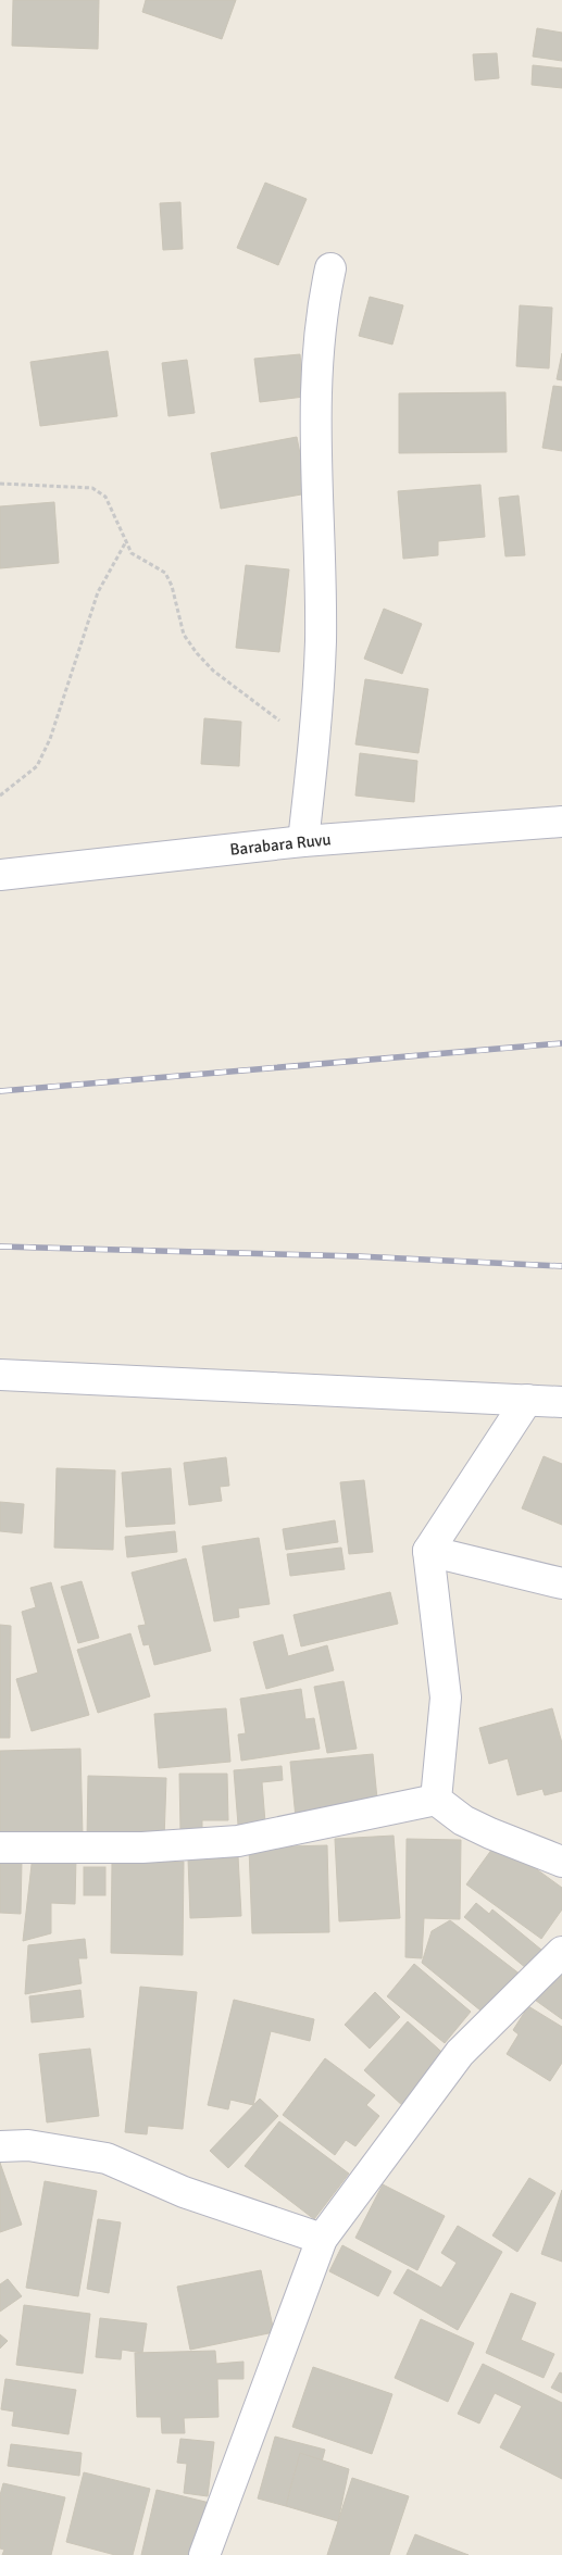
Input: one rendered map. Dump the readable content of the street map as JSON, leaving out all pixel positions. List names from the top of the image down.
{
  "streets": {
    "street": ["Barabara Ruvu"]
  }
}
